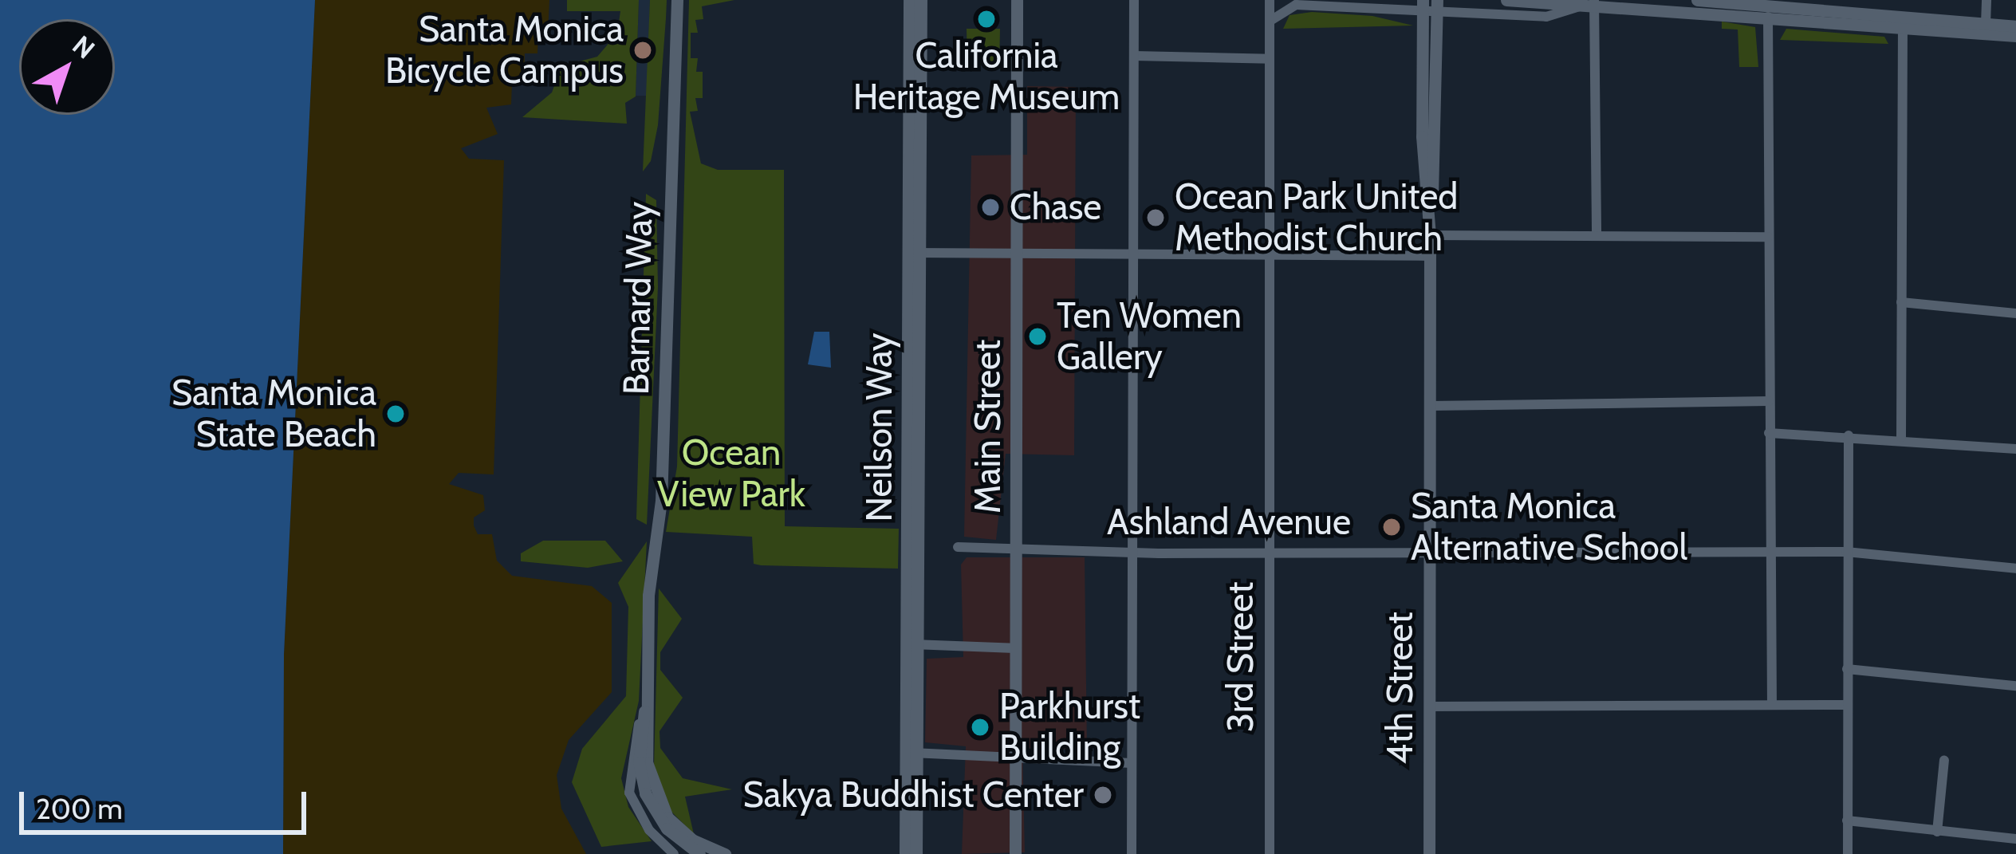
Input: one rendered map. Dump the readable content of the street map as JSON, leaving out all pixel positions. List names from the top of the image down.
{
  "streets": {
    "main road": ["Neilson Way"],
    "street": [
      "Barnard Way",
      "Main Street",
      "Ashland Avenue",
      "3rd Street",
      "4th Street"
    ]
  },
  "crossings": [
    ["Main Street", "Ashland Avenue"],
    ["Ashland Avenue", "3rd Street"],
    ["Ashland Avenue", "4th Street"]
  ],
  "parks": ["Ocean View Park"],
  "places": [
    "California Heritage Museum",
    "Santa Monica Bicycle Campus",
    "Chase",
    "Ocean Park United Methodist Church",
    "Ten Women Gallery",
    "Santa Monica State Beach",
    "Santa Monica Alternative School",
    "Parkhurst Building",
    "Sakya Buddhist Center"
  ],
  "scale_bar": "200 m",
  "north": "top right"
}
